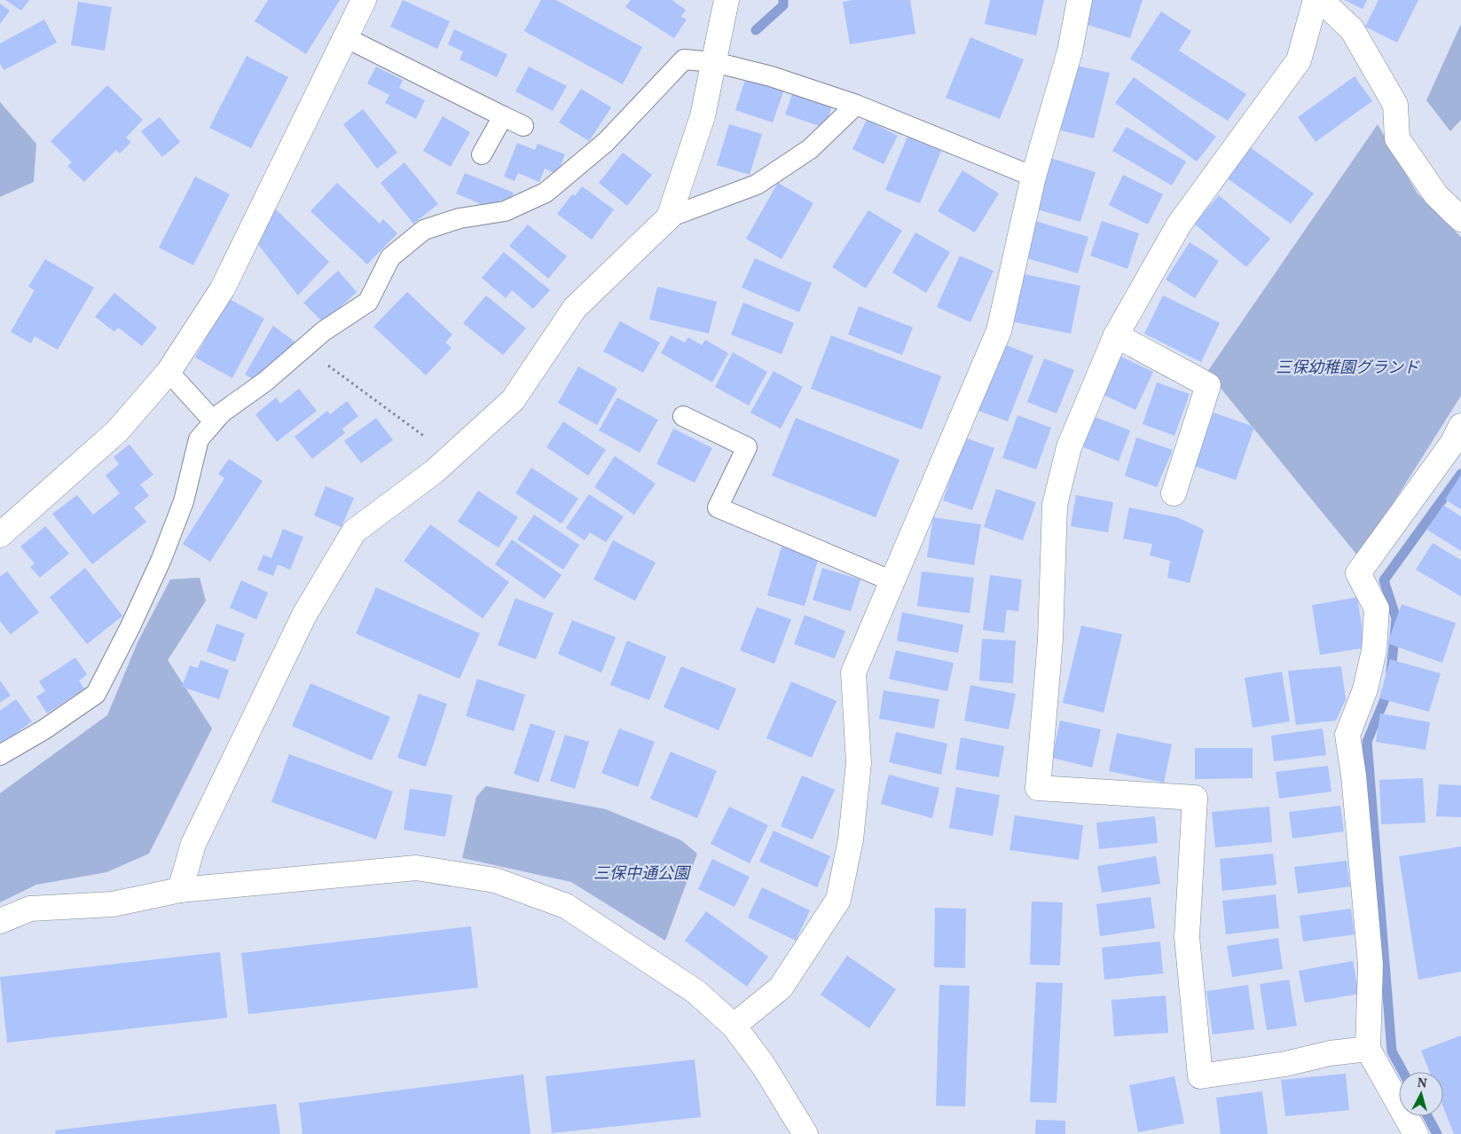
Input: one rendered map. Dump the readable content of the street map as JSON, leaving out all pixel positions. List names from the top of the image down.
{
  "parks": ["三保幼稚園グランド", "三保中通公園"],
  "north": "top"
}
